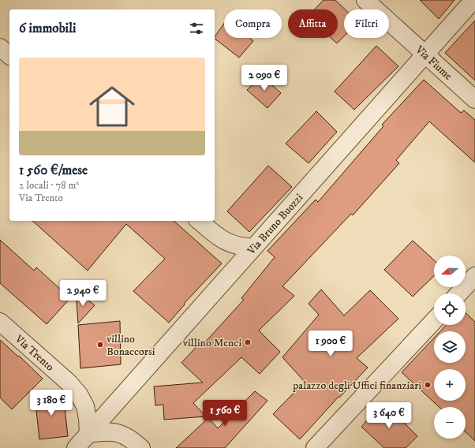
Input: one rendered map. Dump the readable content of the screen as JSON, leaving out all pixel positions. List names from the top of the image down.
{
  "streets": {
    "street": ["Via Fiume", "Via Bruno Buozzi", "Via Trento"]
  },
  "crossings": [
    ["Via Fiume", "Via Bruno Buozzi"],
    ["Via Bruno Buozzi", "Via Trento"]
  ],
  "places": ["villino Menci", "villino Bonaccorsi", "palazzo degli Uffici finanziari"],
  "north": "left",
  "page": {
    "chip": ["Compra", "Affitta", "Filtri"],
    "heading": "6 immobili",
    "list": [
      {
        "name": "1 560 €/mese",
        "note": "2 locali · 78 m² · Via Trento"
      }
    ],
    "price": [
      "2 090 €",
      "2 940 €",
      "1 900 €",
      "3 180 €",
      "1 560 €",
      "3 640 €"
    ],
    "map_buttons": ["+", "−"]
  }
}
